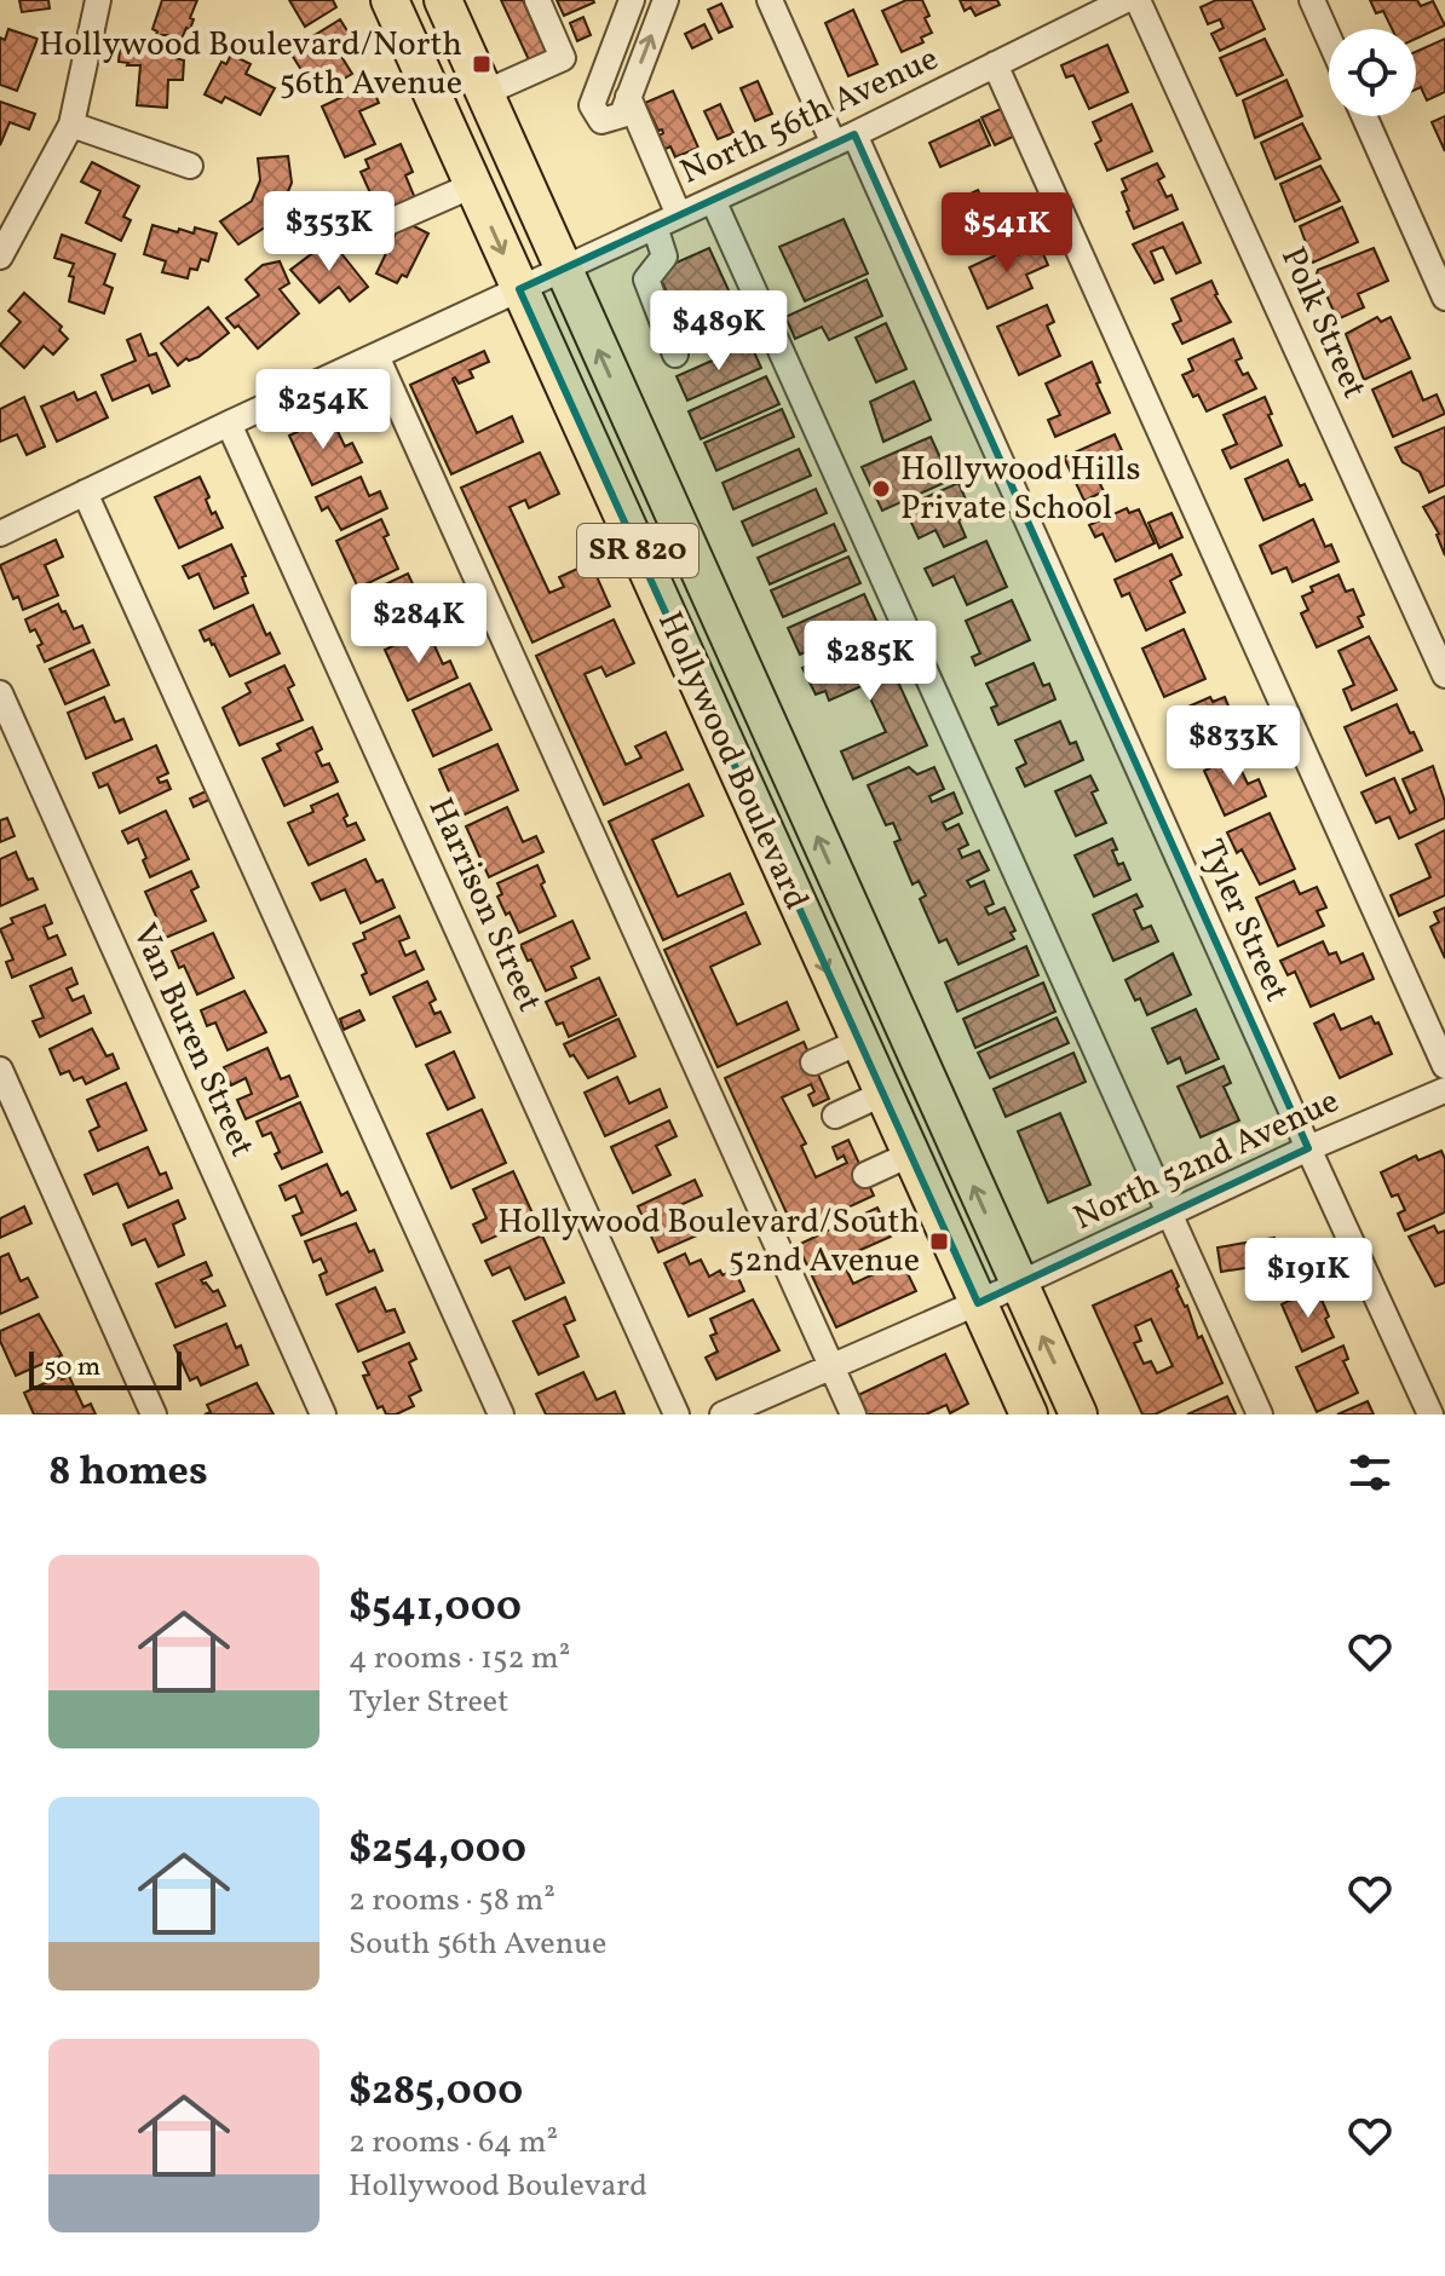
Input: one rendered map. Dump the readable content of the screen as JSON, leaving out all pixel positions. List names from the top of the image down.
{
  "streets": {
    "highway": ["SR 820", "Hollywood Boulevard"],
    "street": [
      "North 56th Avenue",
      "Polk Street",
      "Harrison Street",
      "Tyler Street",
      "Van Buren Street",
      "North 52nd Avenue"
    ]
  },
  "crossings": [
    ["North 56th Avenue", "Polk Street"],
    ["North 56th Avenue", "Hollywood Boulevard"],
    ["North 56th Avenue", "Harrison Street"],
    ["North 56th Avenue", "Tyler Street"],
    ["Hollywood Boulevard", "North 52nd Avenue"],
    ["Tyler Street", "North 52nd Avenue"]
  ],
  "places": {
    "transit": ["Hollywood Boulevard/North 56th Avenue", "Hollywood Boulevard/South 52nd Avenue"],
    "other": ["Hollywood Hills Private School"]
  },
  "scale_bar": "50 m",
  "page": {
    "price": [
      "$353K",
      "$541K",
      "$489K",
      "$254K",
      "$284K",
      "$285K",
      "$833K",
      "$191K"
    ],
    "scale": "50 m",
    "heading": "8 homes",
    "list": [
      {
        "name": "$541,000",
        "note": "4 rooms · 152 m² · Tyler Street"
      },
      {
        "name": "$254,000",
        "note": "2 rooms · 58 m² · South 56th Avenue"
      },
      {
        "name": "$285,000",
        "note": "2 rooms · 64 m² · Hollywood Boulevard"
      }
    ]
  }
}
